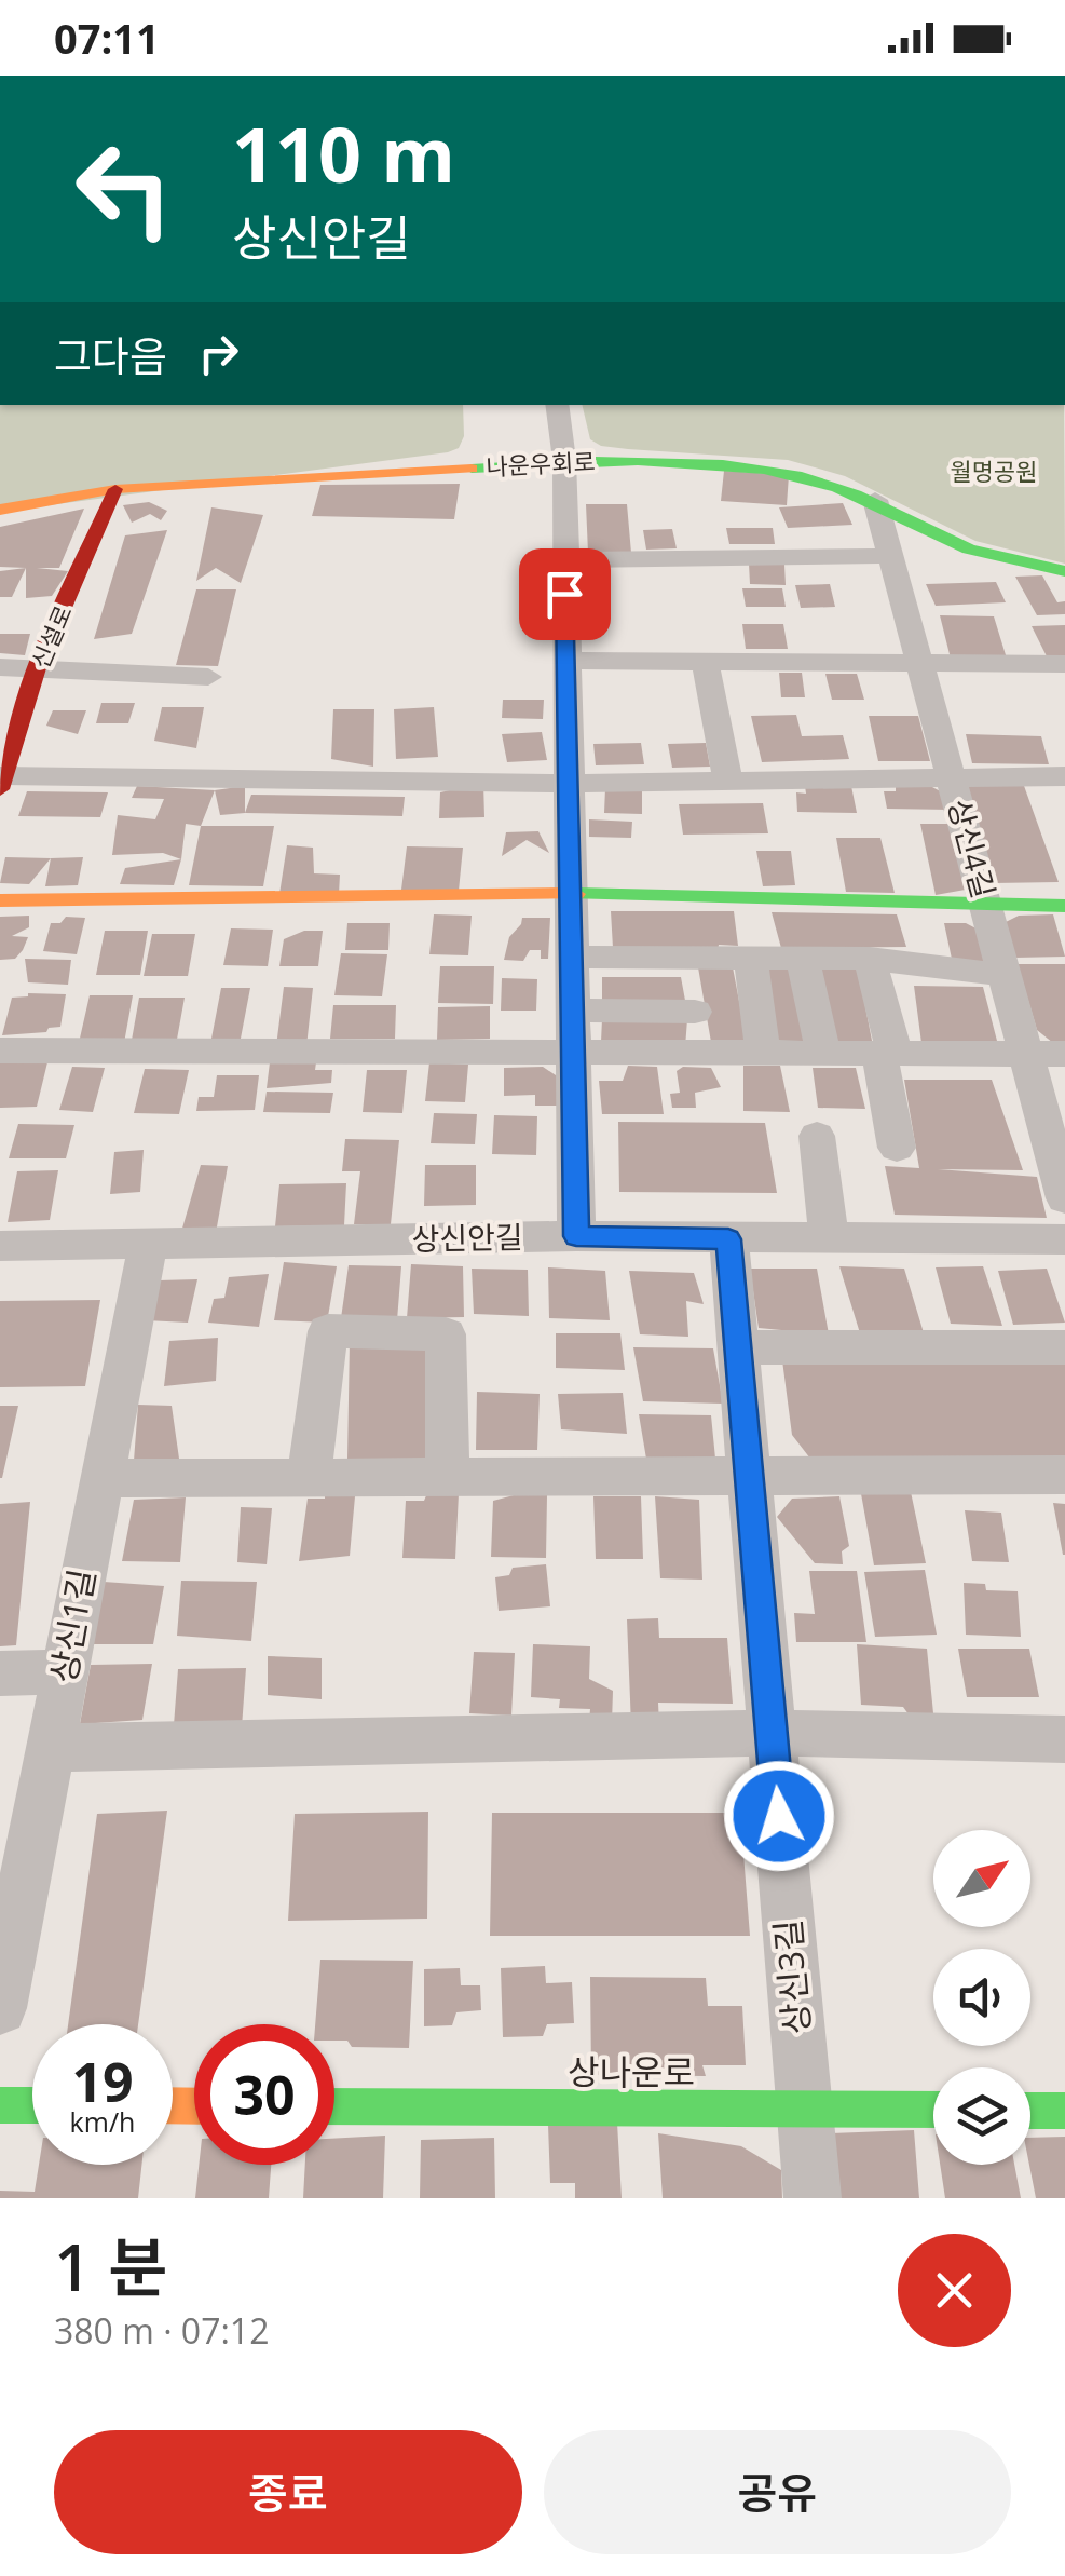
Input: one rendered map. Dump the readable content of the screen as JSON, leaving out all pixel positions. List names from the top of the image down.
{
  "streets": {
    "street": [
      "나운우회로",
      "신설로",
      "상신4길",
      "상신안길",
      "상신1길",
      "상신3길",
      "상나운로"
    ]
  },
  "crossings": [
    ["나운우회로", "신설로"],
    ["나운우회로", "상신4길"],
    ["상신안길", "상신1길"],
    ["상신안길", "상신3길"],
    ["상신3길", "상나운로"]
  ],
  "parks": ["월명공원"],
  "north": "top right",
  "page": {
    "status": "07:11",
    "turn": ["110 m", "상신안길"],
    "then": "그다음",
    "speed": "19 km/h",
    "limit": "30",
    "heading": ["1 분", "380 m · 07:12"],
    "buttons": ["종료", "공유"]
  }
}
